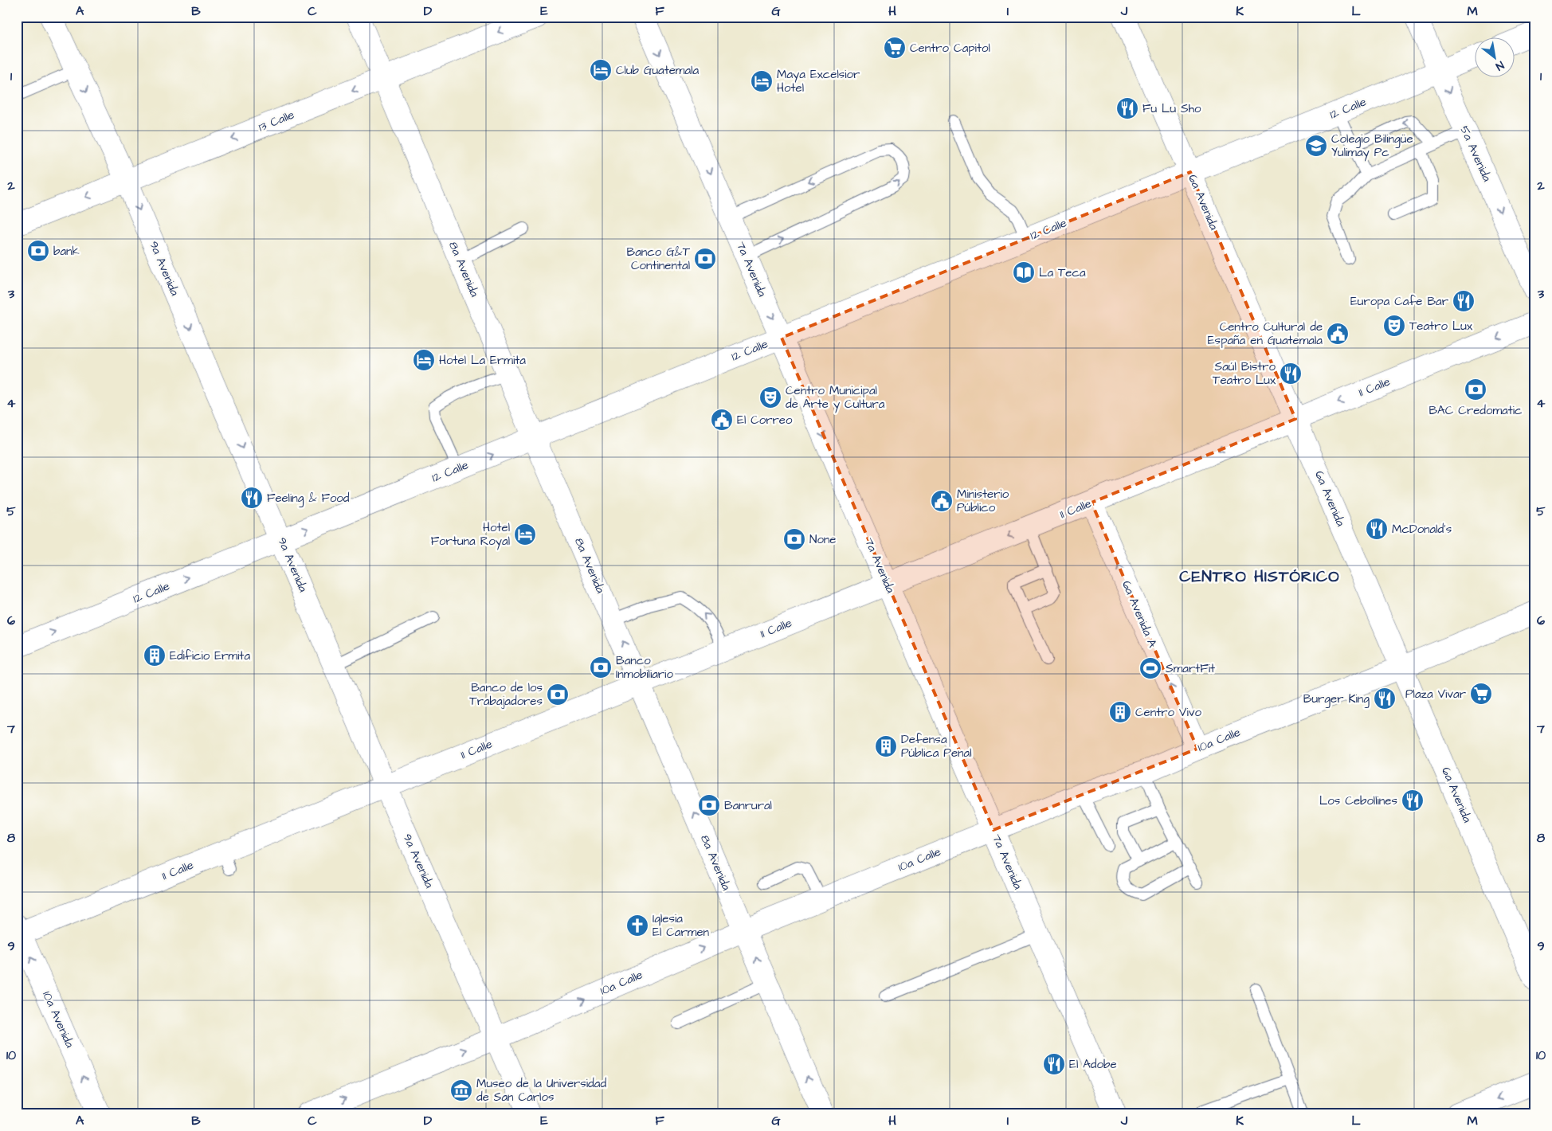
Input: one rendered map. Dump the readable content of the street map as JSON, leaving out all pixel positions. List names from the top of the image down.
{
  "streets": {
    "street": [
      "12 Calle",
      "13 Calle",
      "5a Avenida",
      "6a Avenida",
      "9a Avenida",
      "8a Avenida",
      "7a Avenida",
      "11 Calle",
      "6a Avenida A",
      "10a Calle",
      "10a Avenida"
    ]
  },
  "crossings": [
    ["12 Calle", "5a Avenida"],
    ["12 Calle", "6a Avenida"],
    ["12 Calle", "9a Avenida"],
    ["12 Calle", "8a Avenida"],
    ["12 Calle", "7a Avenida"],
    ["13 Calle", "9a Avenida"],
    ["13 Calle", "8a Avenida"],
    ["6a Avenida", "11 Calle"],
    ["6a Avenida", "10a Calle"],
    ["9a Avenida", "11 Calle"],
    ["9a Avenida", "10a Calle"],
    ["8a Avenida", "11 Calle"],
    ["8a Avenida", "10a Calle"],
    ["7a Avenida", "11 Calle"],
    ["7a Avenida", "10a Calle"],
    ["11 Calle", "6a Avenida A"],
    ["11 Calle", "10a Avenida"],
    ["6a Avenida A", "10a Calle"]
  ],
  "one_way": [
    "12 Calle",
    "13 Calle",
    "5a Avenida",
    "9a Avenida",
    "8a Avenida",
    "7a Avenida",
    "11 Calle",
    "6a Avenida A",
    "10a Calle",
    "10a Avenida"
  ],
  "districts": ["CENTRO HISTÓRICO"],
  "places": {
    "supermarket": ["Centro Capitol", "Plaza Vivar"],
    "hotel": [
      "Club Guatemala",
      "Maya Excelsior Hotel",
      "Hotel La Ermita",
      "Hotel Fortuna Royal"
    ],
    "restaurant": [
      "Fu Lu Sho",
      "Europa Cafe Bar",
      "Saúl Bistro Teatro Lux",
      "Feeling & Food",
      "McDonald's",
      "Burger King",
      "Los Cebollines",
      "El Adobe"
    ],
    "school or university": ["Colegio Bilingüe Yulimay Pc"],
    "bank": [
      "bank",
      "Banco G&T Continental",
      "BAC Credomatic",
      "None",
      "Banco Inmobiliario",
      "Banco de los Trabajadores",
      "Banrural"
    ],
    "library": ["La Teca"],
    "theatre": ["Teatro Lux", "Centro Municipal de Arte y Cultura"],
    "public building": ["Centro Cultural de España en Guatemala", "El Correo", "Ministerio Público"],
    "building": ["Edificio Ermita", "Centro Vivo", "Defensa Pública Penal"],
    "sports": ["SmartFit"],
    "church": ["Iglesia El Carmen"],
    "museum": ["Museo de la Universidad de San Carlos"]
  },
  "north": "bottom right",
  "grid": {
    "columns": [
      "A",
      "B",
      "C",
      "D",
      "E",
      "F",
      "G",
      "H",
      "I",
      "J",
      "K",
      "L",
      "M"
    ],
    "rows": [
      "1",
      "2",
      "3",
      "4",
      "5",
      "6",
      "7",
      "8",
      "9",
      "10"
    ]
  }
}
